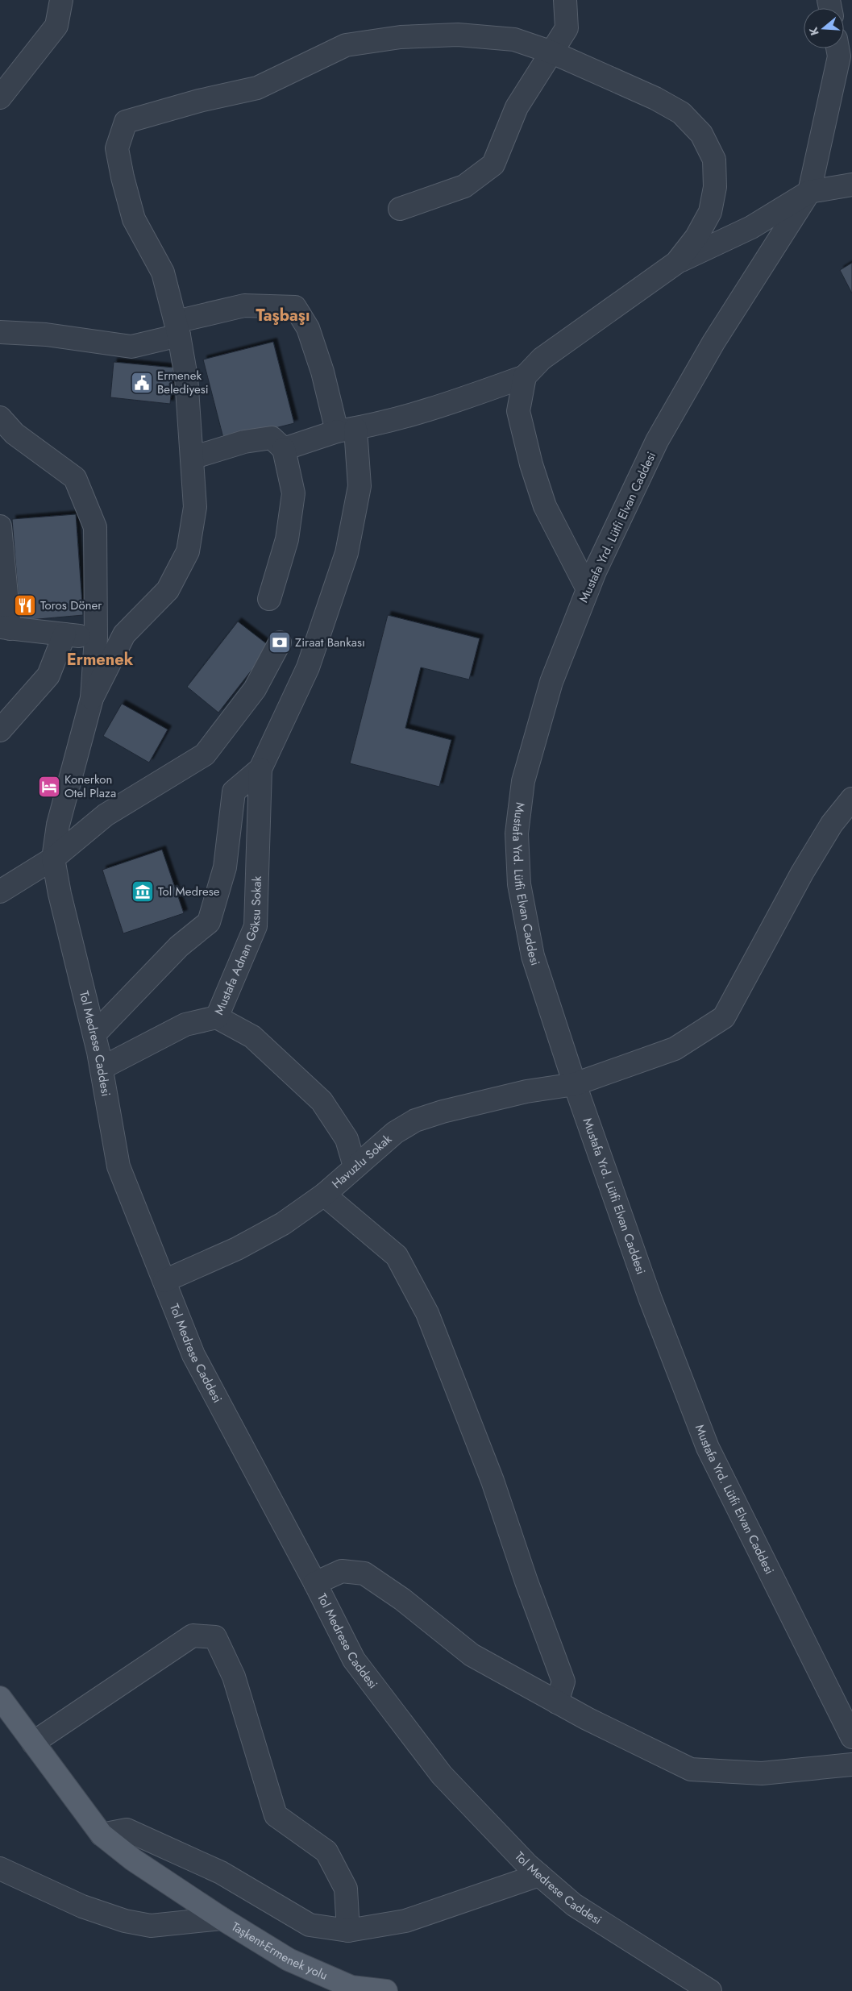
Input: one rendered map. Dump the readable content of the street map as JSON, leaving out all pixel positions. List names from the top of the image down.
{
  "streets": {
    "main road": ["Taşkent-Ermenek yolu"],
    "street": [
      "Mustafa Yrd. Lütfi Elvan Caddesi",
      "Mustafa Adnan Göksu Sokak",
      "Tol Medrese Caddesi",
      "Havuzlu Sokak"
    ]
  },
  "crossings": [
    ["Mustafa Yrd. Lütfi Elvan Caddesi", "Havuzlu Sokak"],
    ["Mustafa Adnan Göksu Sokak", "Tol Medrese Caddesi"],
    ["Tol Medrese Caddesi", "Havuzlu Sokak"]
  ],
  "districts": ["Taşbaşı", "Ermenek"],
  "places": {
    "public building": ["Ermenek Belediyesi"],
    "restaurant": ["Toros Döner"],
    "bank": ["Ziraat Bankası"],
    "hotel": ["Konerkon Otel Plaza"],
    "museum": ["Tol Medrese"]
  },
  "north": "left"
}
